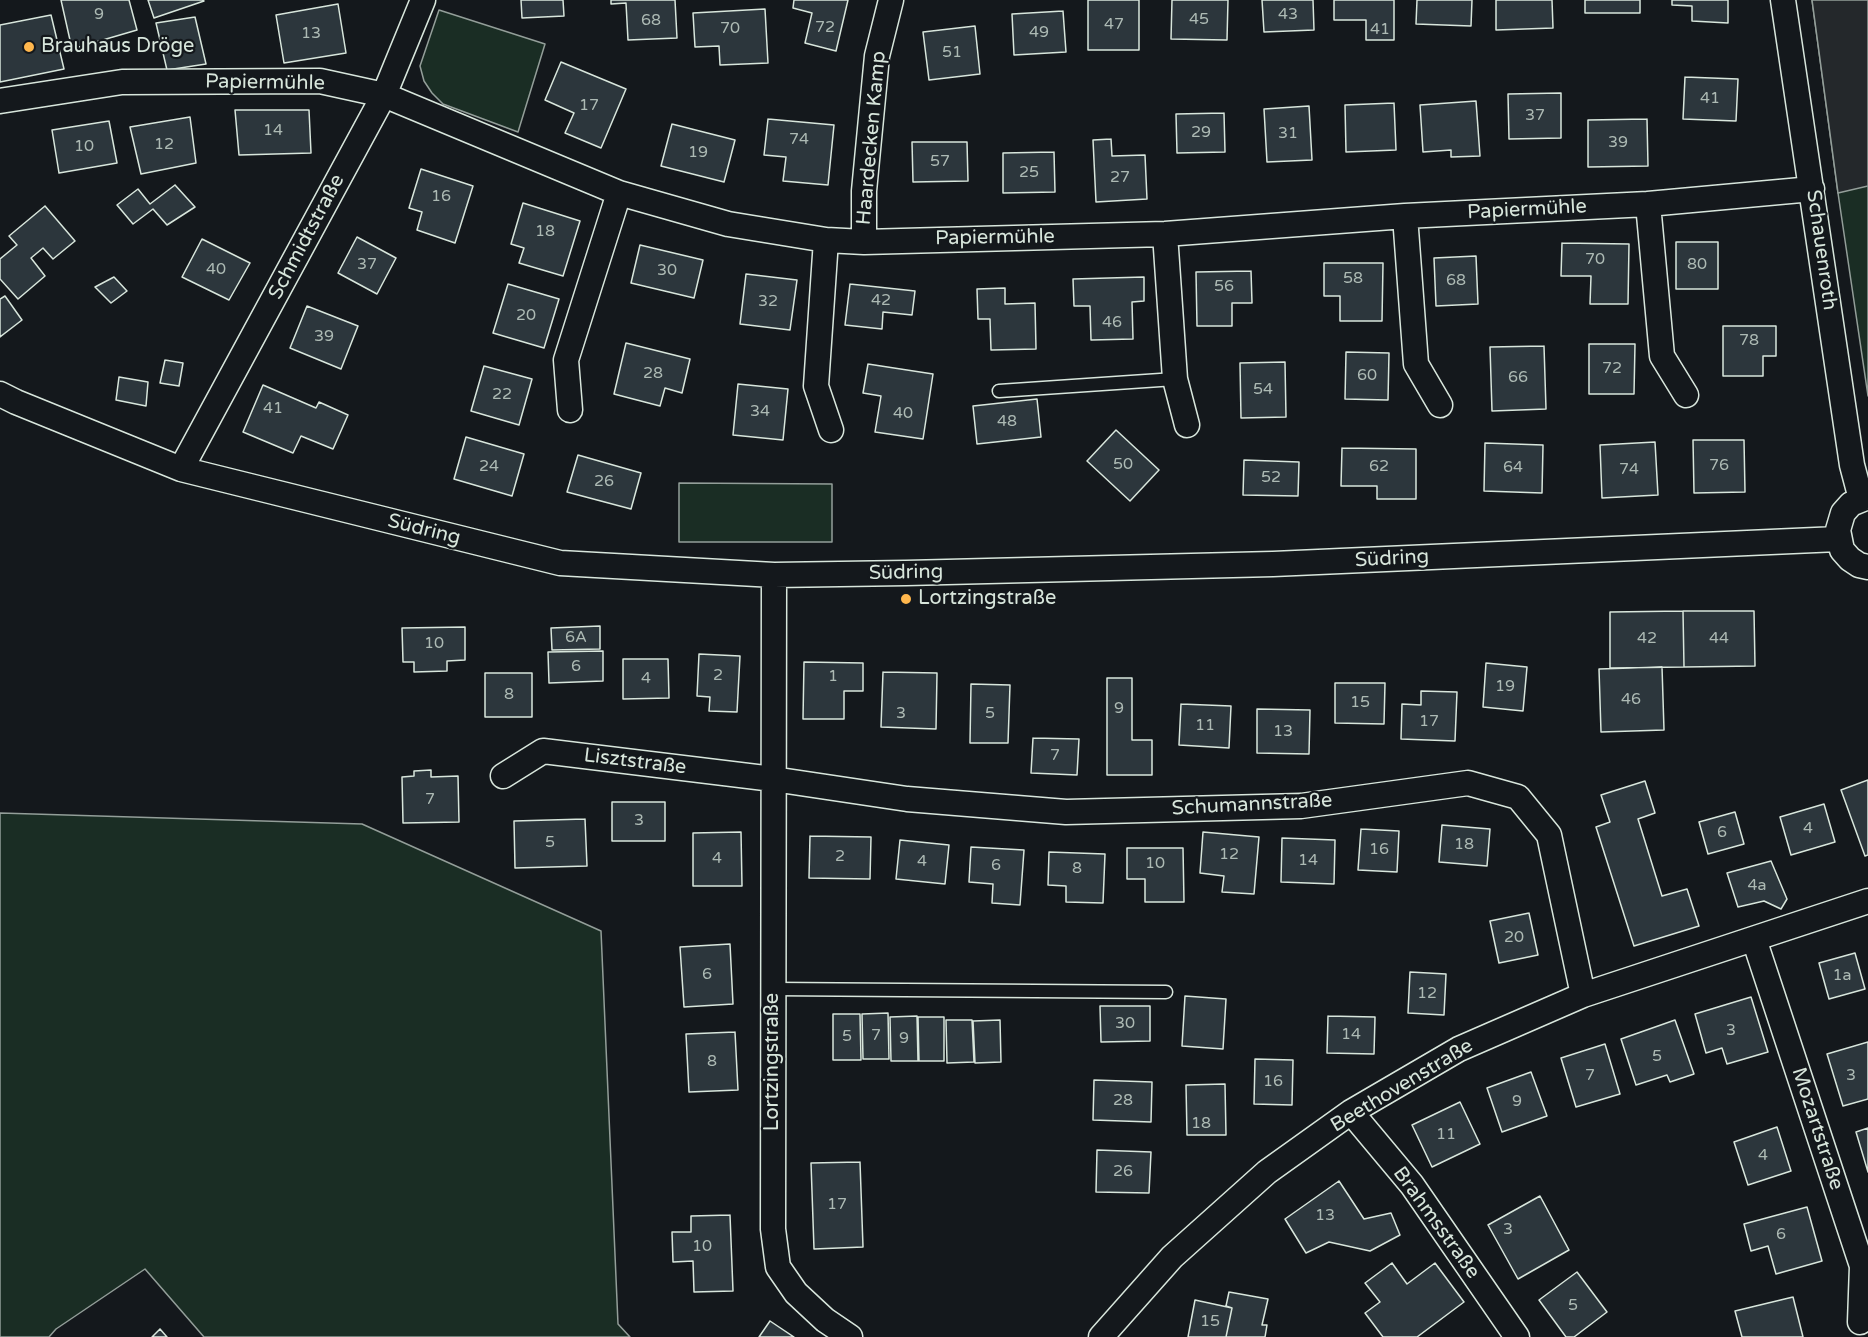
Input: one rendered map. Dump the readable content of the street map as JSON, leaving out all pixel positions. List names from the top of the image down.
{
  "streets": {
    "street": [
      "Papiermühle",
      "Haardecken Kamp",
      "Schmidtstraße",
      "Schauenroth",
      "Südring",
      "Lisztstraße",
      "Schumannstraße",
      "Lortzingstraße",
      "Beethovenstraße",
      "Mozartstraße",
      "Brahmsstraße"
    ]
  },
  "crossings": [
    ["Papiermühle", "Haardecken Kamp"],
    ["Papiermühle", "Schmidtstraße"],
    ["Papiermühle", "Schauenroth"],
    ["Schmidtstraße", "Südring"],
    ["Südring", "Lortzingstraße"],
    ["Lisztstraße", "Schumannstraße"],
    ["Lisztstraße", "Lortzingstraße"],
    ["Schumannstraße", "Lortzingstraße"],
    ["Schumannstraße", "Beethovenstraße"],
    ["Beethovenstraße", "Mozartstraße"],
    ["Beethovenstraße", "Brahmsstraße"]
  ],
  "places": ["Brauhaus Dröge", "Lortzingstraße"],
  "house_numbers": [
    "9",
    "43",
    "45",
    "68",
    "47",
    "72",
    "70",
    "41",
    "49",
    "13",
    "51",
    "41",
    "17",
    "37",
    "14",
    "29",
    "31",
    "74",
    "39",
    "12",
    "10",
    "19",
    "57",
    "25",
    "27",
    "16",
    "18",
    "70",
    "37",
    "80",
    "40",
    "30",
    "58",
    "68",
    "56",
    "42",
    "32",
    "20",
    "46",
    "39",
    "78",
    "72",
    "28",
    "60",
    "66",
    "54",
    "22",
    "41",
    "34",
    "40",
    "48",
    "50",
    "76",
    "24",
    "62",
    "64",
    "74",
    "52",
    "26",
    "6A",
    "42",
    "44",
    "10",
    "6",
    "2",
    "1",
    "4",
    "19",
    "8",
    "46",
    "15",
    "9",
    "3",
    "5",
    "17",
    "11",
    "13",
    "7",
    "7",
    "3",
    "4",
    "6",
    "5",
    "18",
    "16",
    "12",
    "2",
    "4",
    "14",
    "4",
    "10",
    "6",
    "8",
    "4a",
    "20",
    "6",
    "1a",
    "12",
    "30",
    "3",
    "14",
    "7",
    "5",
    "9",
    "5",
    "8",
    "7",
    "3",
    "16",
    "28",
    "9",
    "18",
    "11",
    "4",
    "26",
    "17",
    "13",
    "3",
    "6",
    "10",
    "5",
    "15"
  ]
}
